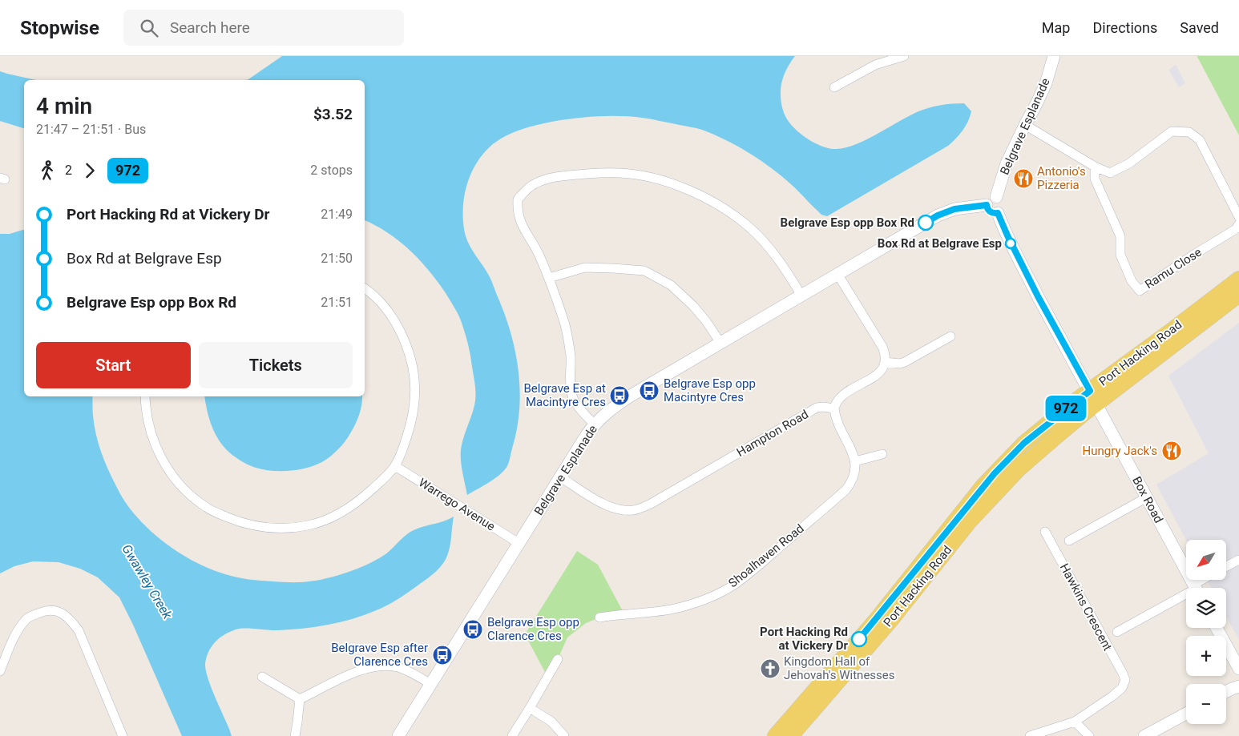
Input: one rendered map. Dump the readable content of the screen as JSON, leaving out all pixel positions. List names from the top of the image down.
{
  "streets": {
    "main road": ["Port Hacking Road"],
    "street": [
      "Belgrave Esplanade",
      "Ramu Close",
      "Hampton Road",
      "Box Road",
      "Warrego Avenue",
      "Shoalhaven Road",
      "Hawkins Crescent"
    ]
  },
  "crossings": [
    ["Belgrave Esplanade", "Hampton Road"],
    ["Belgrave Esplanade", "Box Road"],
    ["Belgrave Esplanade", "Warrego Avenue"],
    ["Port Hacking Road", "Box Road"]
  ],
  "water": ["Gwawley Creek"],
  "places": {
    "restaurant": ["Antonio's Pizzeria", "Hungry Jack's"],
    "other": ["Belgrave Esp opp Box Rd", "Box Rd at Belgrave Esp", "Port Hacking Rd at Vickery Dr"],
    "bus stop": [
      "Belgrave Esp opp Macintyre Cres",
      "Belgrave Esp at Macintyre Cres",
      "Belgrave Esp opp Clarence Cres",
      "Belgrave Esp after Clarence Cres"
    ],
    "church": ["Kingdom Hall of Jehovah's Witnesses"]
  },
  "lines": ["bus line 972"],
  "north": "bottom left",
  "page": {
    "header": "Stopwise",
    "search": "Search here",
    "nav": ["Map", "Directions", "Saved"],
    "on_map": "972",
    "heading": ["4 min", "21:47 – 21:51 · Bus", "$3.52"],
    "legs": ["2", "972", "2 stops"],
    "list": [
      {
        "name": "Port Hacking Rd at Vickery Dr",
        "value": "21:49"
      },
      {
        "name": "Box Rd at Belgrave Esp",
        "value": "21:50"
      },
      {
        "name": "Belgrave Esp opp Box Rd",
        "value": "21:51"
      }
    ],
    "buttons": ["Start", "Tickets"],
    "map_buttons": ["+", "−"]
  }
}
